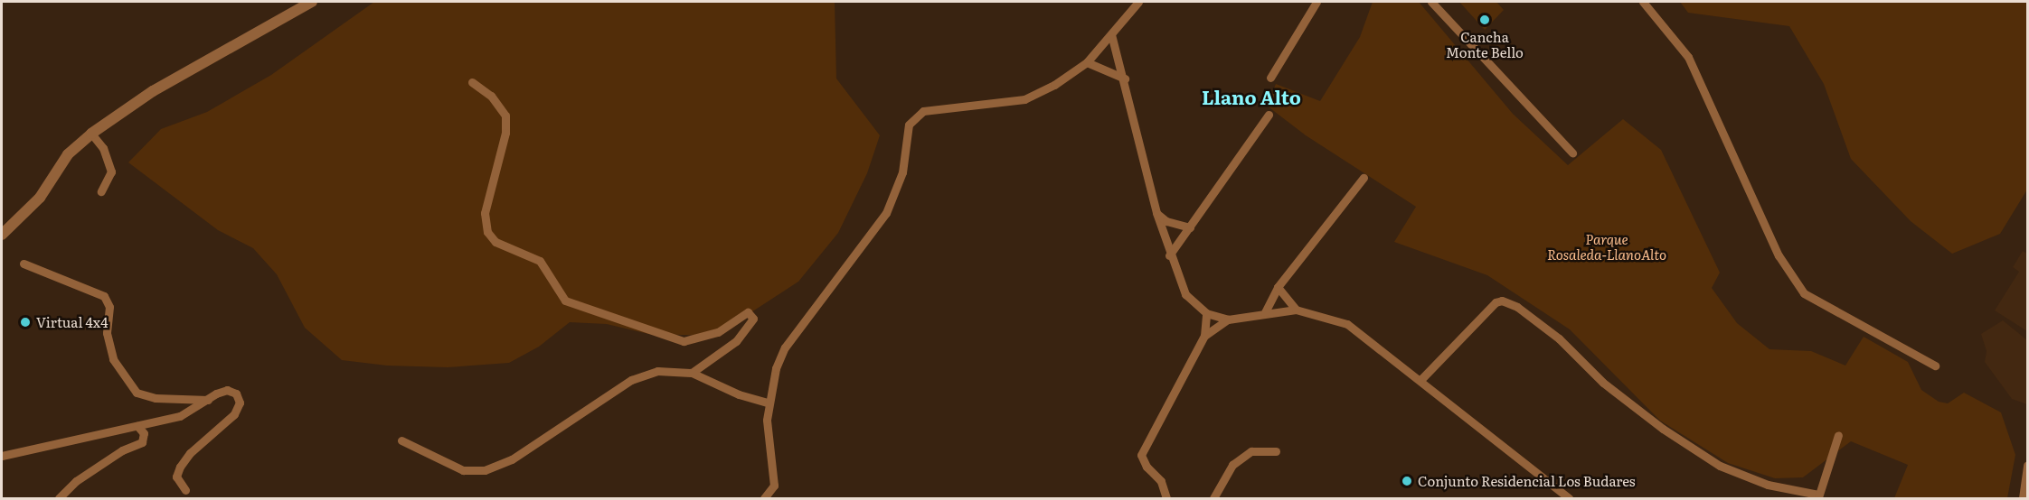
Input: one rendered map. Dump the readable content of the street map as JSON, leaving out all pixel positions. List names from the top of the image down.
{
  "districts": ["Llano Alto"],
  "parks": ["Parque Rosaleda-LlanoAlto"],
  "places": ["Cancha Monte Bello", "Virtual 4x4", "Conjunto Residencial Los Budares"]
}
